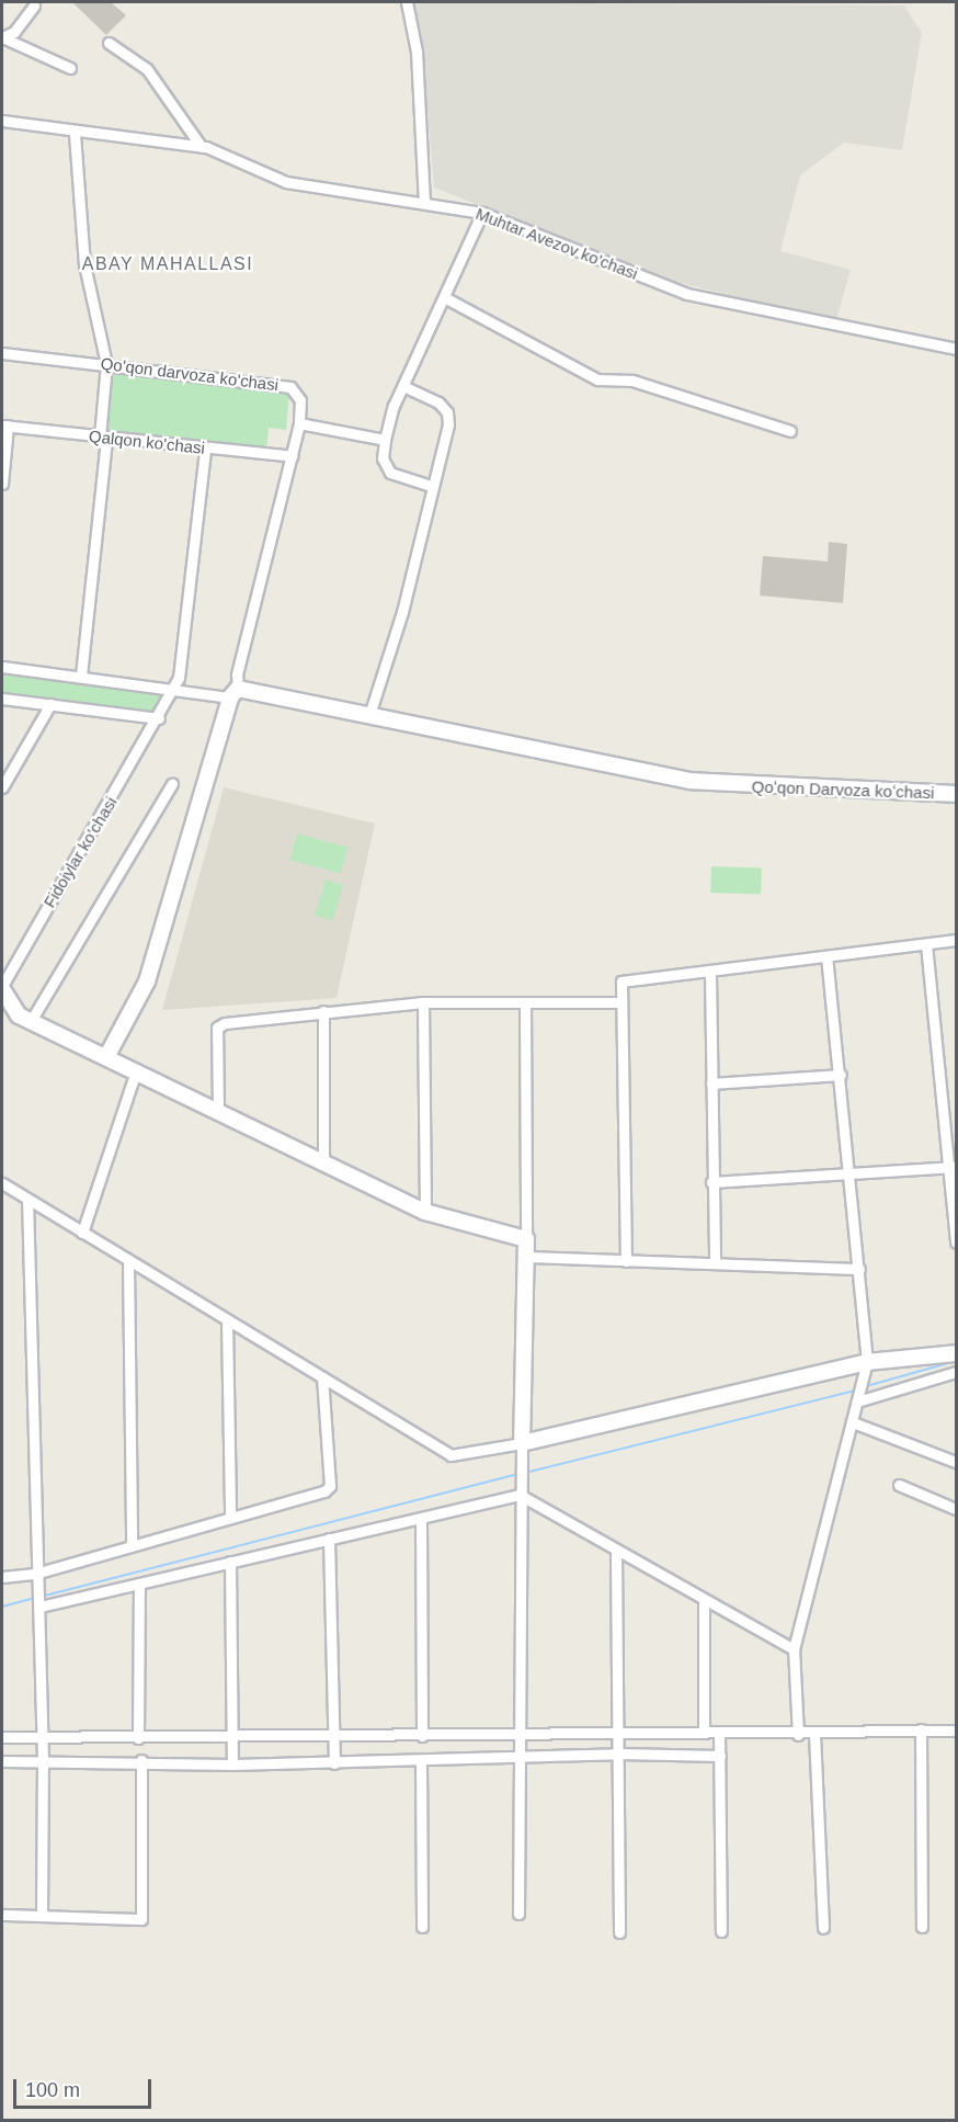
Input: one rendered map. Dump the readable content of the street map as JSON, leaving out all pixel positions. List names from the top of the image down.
{
  "streets": {
    "street": [
      "Muhtar Avezov ko'chasi",
      "Qo'qon darvoza ko'chasi",
      "Qalqon ko'chasi",
      "Qoʻqon Darvoza koʻchasi",
      "Fidoiylar ko'chasi"
    ]
  },
  "crossings": [
    ["Qalqon ko'chasi", "Fidoiylar ko'chasi"]
  ],
  "districts": ["ABAY MAHALLASI"],
  "scale_bar": "100 m"
}
